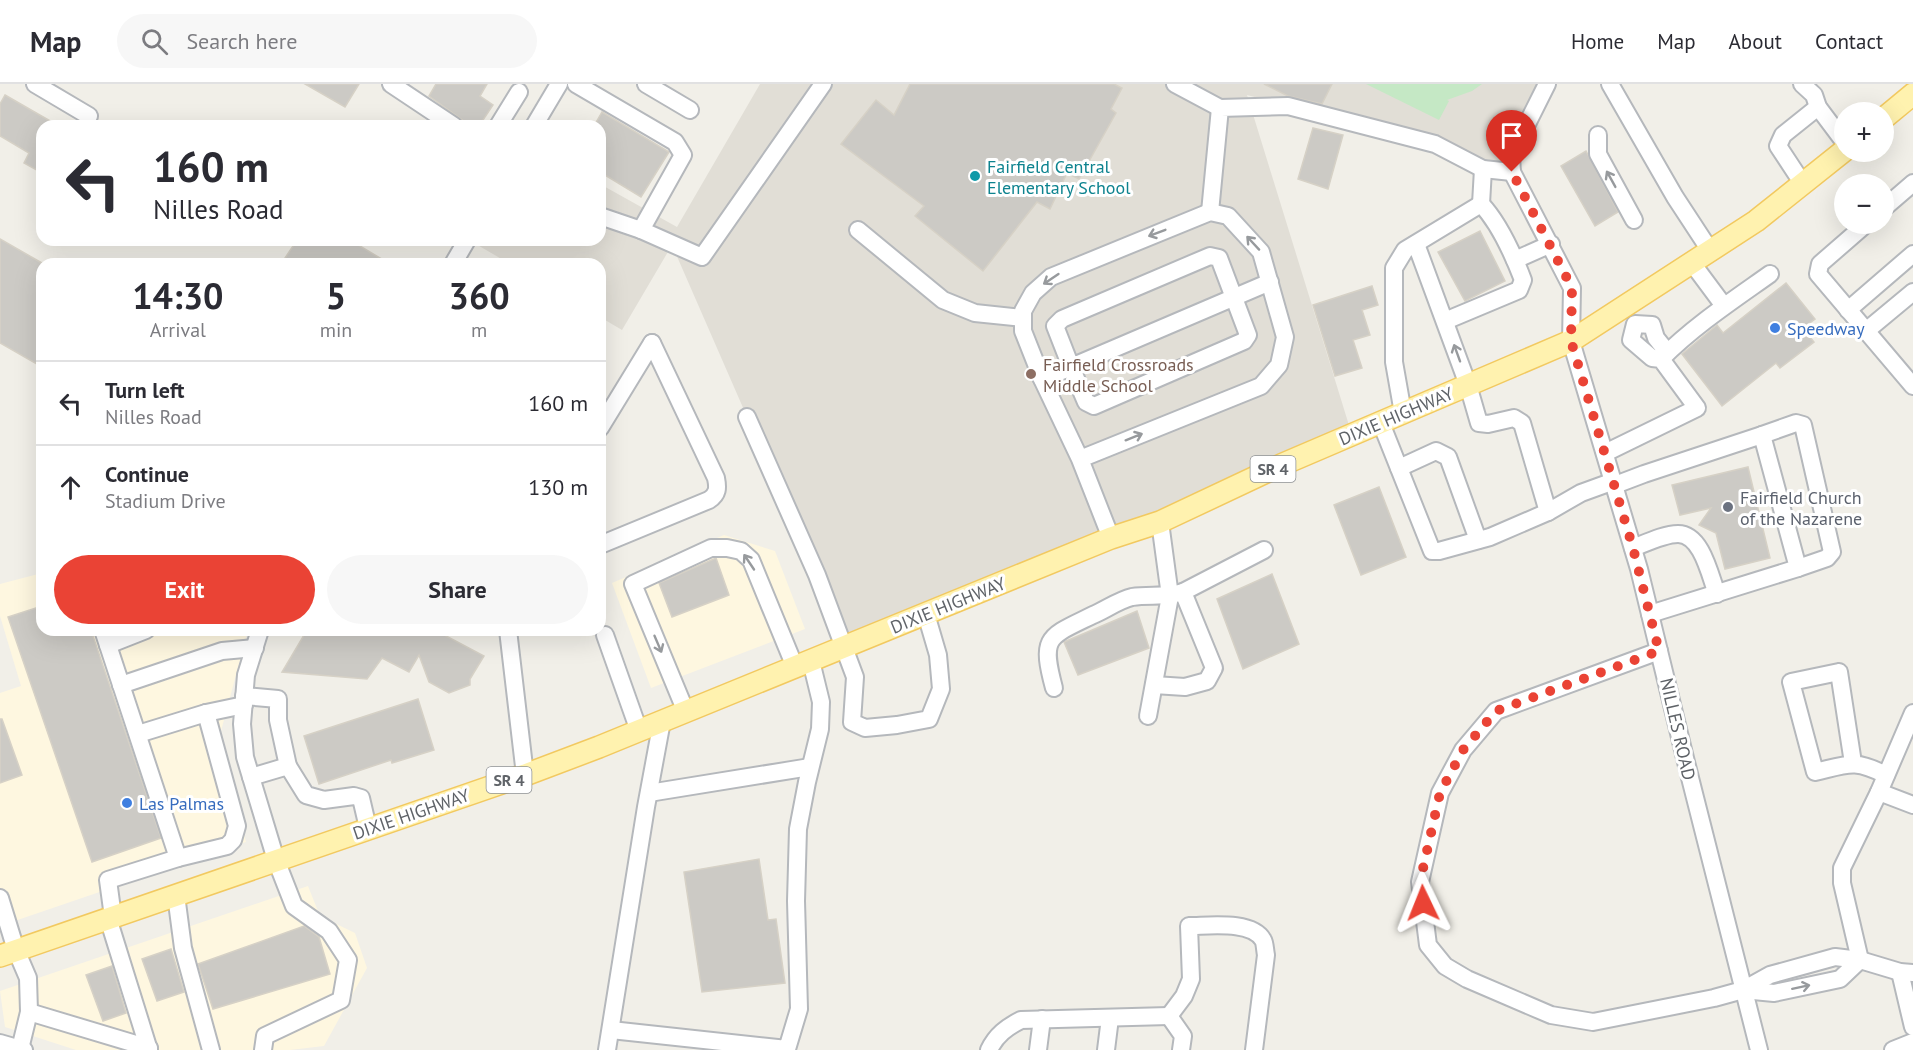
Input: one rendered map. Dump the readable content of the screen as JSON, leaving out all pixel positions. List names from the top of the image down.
{
  "streets": {
    "main road": ["DIXIE HIGHWAY", "SR 4"],
    "street": ["NILLES ROAD"]
  },
  "crossings": [
    ["DIXIE HIGHWAY", "NILLES ROAD"]
  ],
  "places": [
    "Fairfield Central Elementary School",
    "Speedway",
    "Fairfield Crossroads Middle School",
    "Fairfield Church of the Nazarene",
    "Las Palmas"
  ],
  "page": {
    "header": "Map",
    "search": "Search here",
    "nav": [
      "Home",
      "Map",
      "About",
      "Contact"
    ],
    "map_buttons": ["+", "−"],
    "turn": ["160 m", "Nilles Road"],
    "eta": [
      "14:30",
      "Arrival",
      "5",
      "min",
      "360",
      "m"
    ],
    "list": [
      {
        "name": "Turn left",
        "note": "Nilles Road",
        "value": "160 m"
      },
      {
        "name": "Continue",
        "note": "Stadium Drive",
        "value": "130 m"
      }
    ],
    "buttons": ["Exit", "Share"]
  }
}
